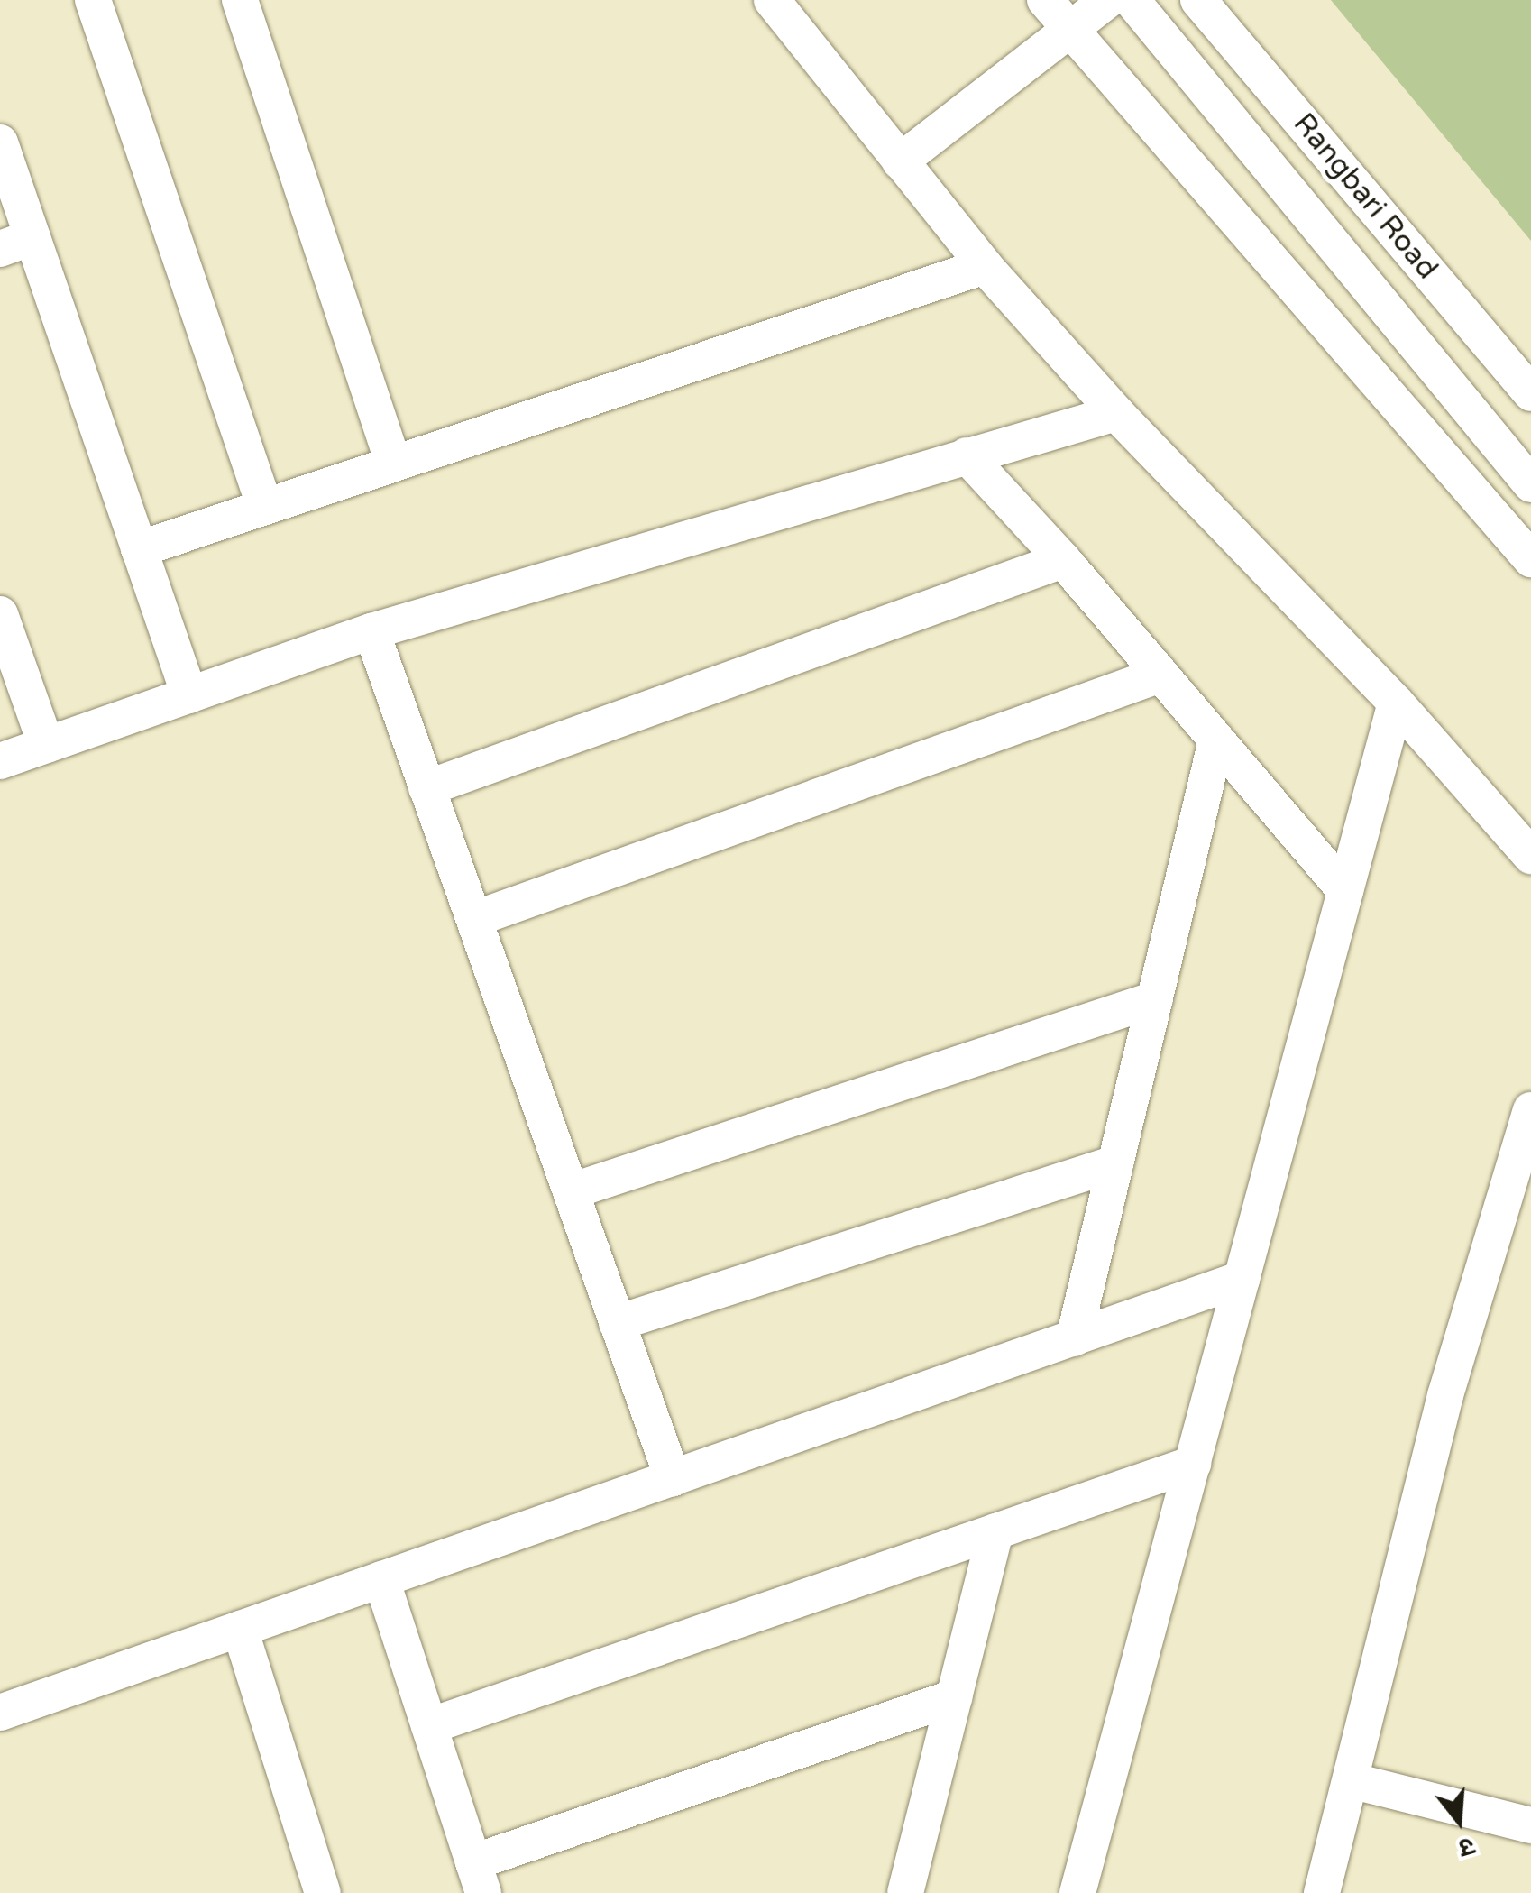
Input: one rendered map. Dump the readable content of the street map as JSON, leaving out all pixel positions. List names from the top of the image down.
{
  "streets": {
    "street": ["Rangbari Road"]
  },
  "north": "bottom"
}
